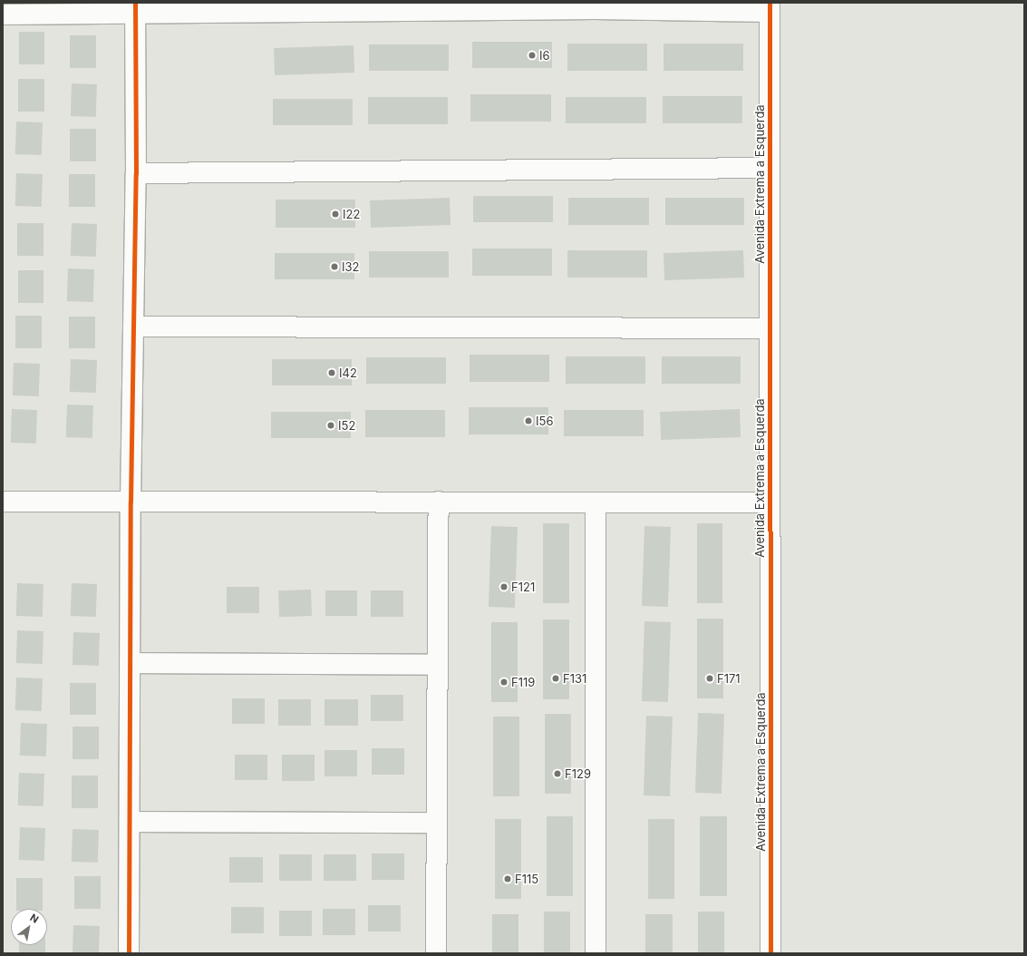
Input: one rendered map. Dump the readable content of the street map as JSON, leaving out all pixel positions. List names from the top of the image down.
{
  "streets": {
    "street": ["Avenida Extrema a Esquerda"]
  },
  "places": [
    "I6",
    "I22",
    "I32",
    "I42",
    "I56",
    "I52",
    "F121",
    "F131",
    "F171",
    "F119",
    "F129",
    "F115"
  ],
  "north": "top right"
}
